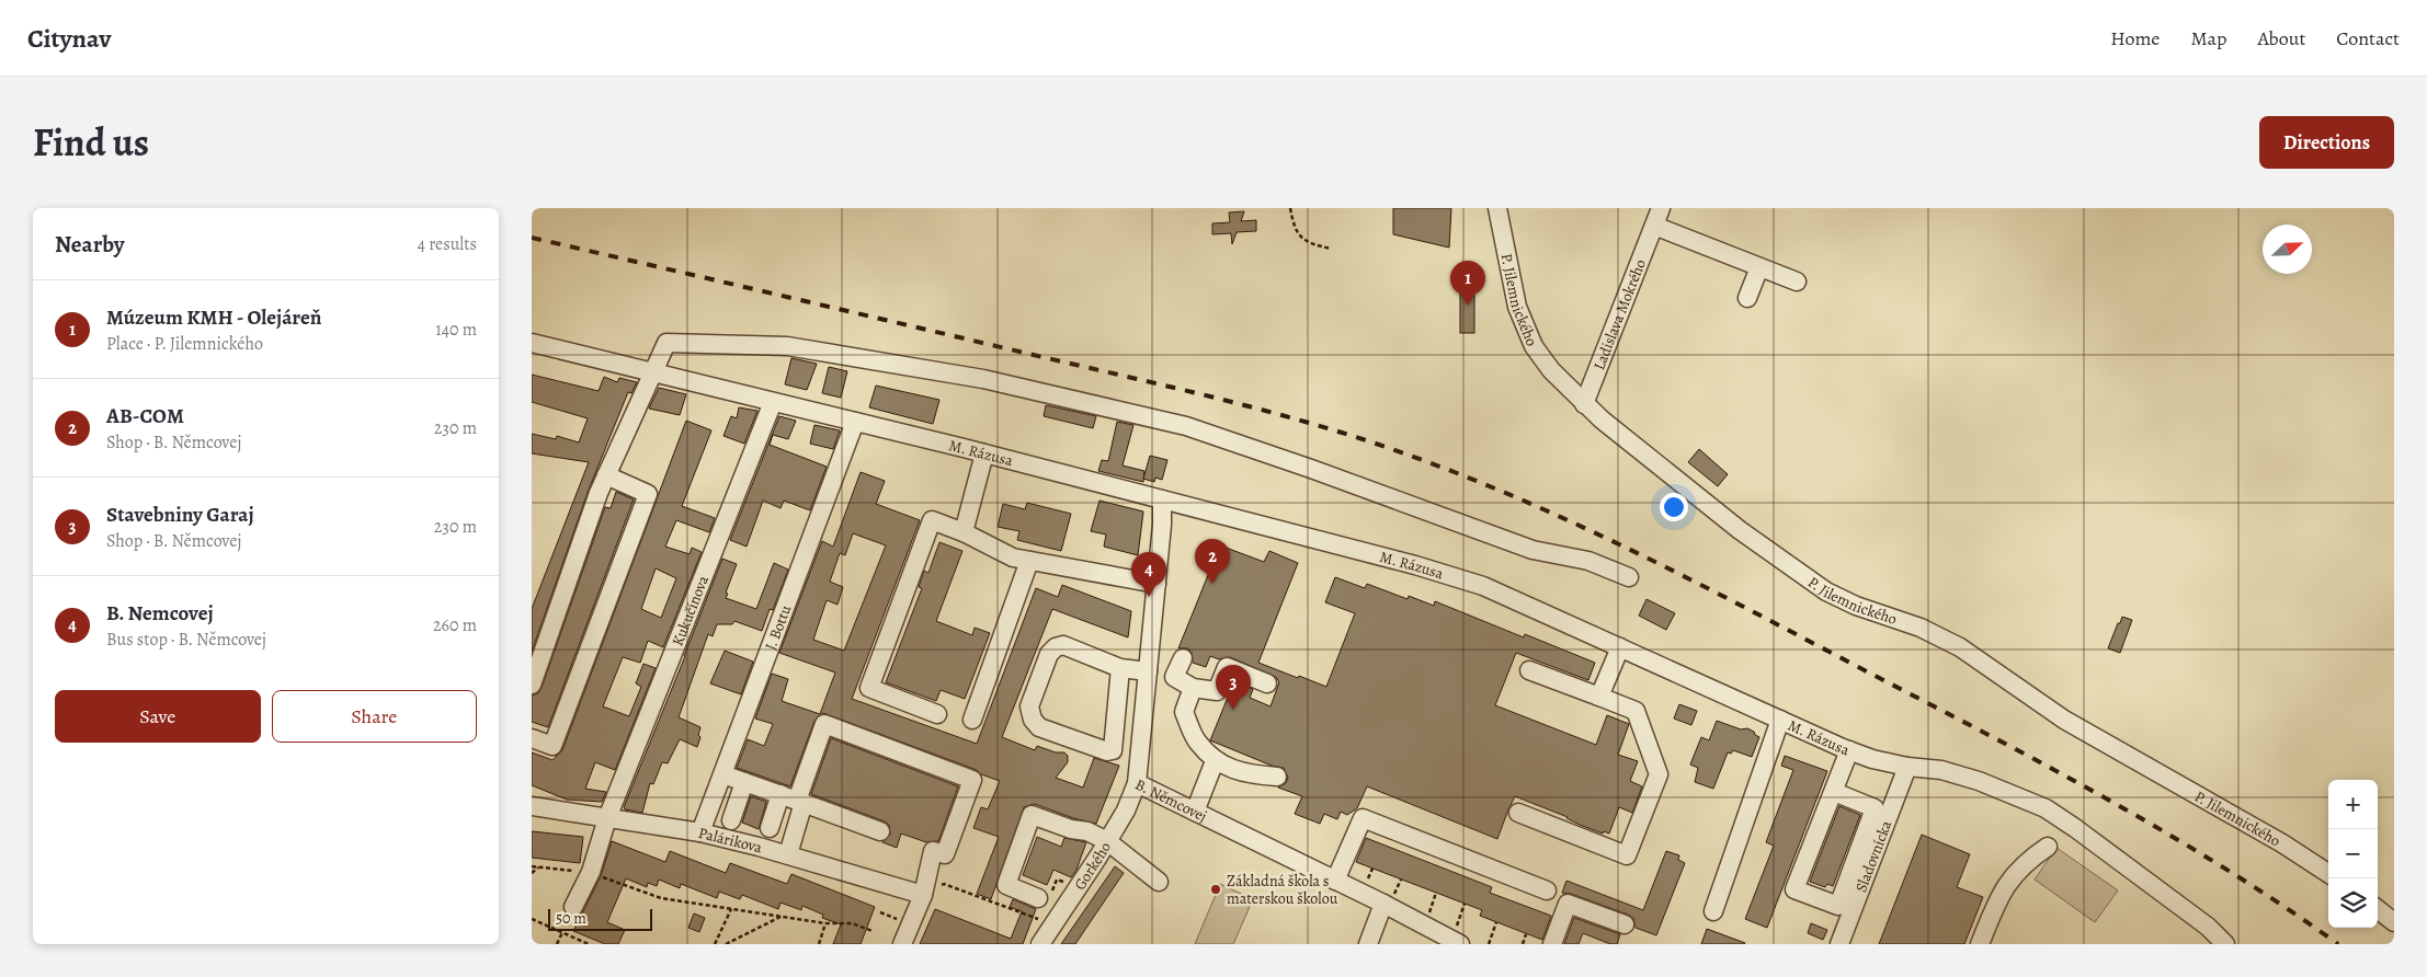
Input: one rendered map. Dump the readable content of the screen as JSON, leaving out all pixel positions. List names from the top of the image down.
{
  "streets": {
    "street": [
      "P. Jilemnického",
      "Ladislava Mokrého",
      "M. Rázusa",
      "Kukučínova",
      "J. Bottu",
      "B. Němcovej",
      "Palárikova",
      "Sladovnícka",
      "Gorkého"
    ]
  },
  "crossings": [
    ["P. Jilemnického", "Ladislava Mokrého"],
    ["M. Rázusa", "Kukučínova"],
    ["M. Rázusa", "J. Bottu"],
    ["M. Rázusa", "B. Němcovej"],
    ["M. Rázusa", "Sladovnícka"],
    ["Kukučínova", "Palárikova"],
    ["J. Bottu", "Palárikova"],
    ["B. Němcovej", "Gorkého"]
  ],
  "places": ["Základná škola s materskou školou"],
  "scale_bar": "50 m",
  "north": "top right",
  "page": {
    "header": "Citynav",
    "nav": [
      "Home",
      "Map",
      "About",
      "Contact"
    ],
    "title": "Find us",
    "buttons": [
      "Directions",
      ["Save", "Share"]
    ],
    "heading": ["Nearby", "4 results"],
    "pins": [
      "1",
      "2",
      "4",
      "3"
    ],
    "list": [
      {
        "mark": "1",
        "name": "Múzeum KMH - Olejáreň",
        "note": "Place · P. Jilemnického",
        "value": "140 m"
      },
      {
        "mark": "2",
        "name": "AB-COM",
        "note": "Shop · B. Němcovej",
        "value": "230 m"
      },
      {
        "mark": "3",
        "name": "Stavebniny Garaj",
        "note": "Shop · B. Němcovej",
        "value": "230 m"
      },
      {
        "mark": "4",
        "name": "B. Nemcovej",
        "note": "Bus stop · B. Němcovej",
        "value": "260 m"
      }
    ],
    "map_buttons": ["+", "−"],
    "scale": "50 m"
  }
}
